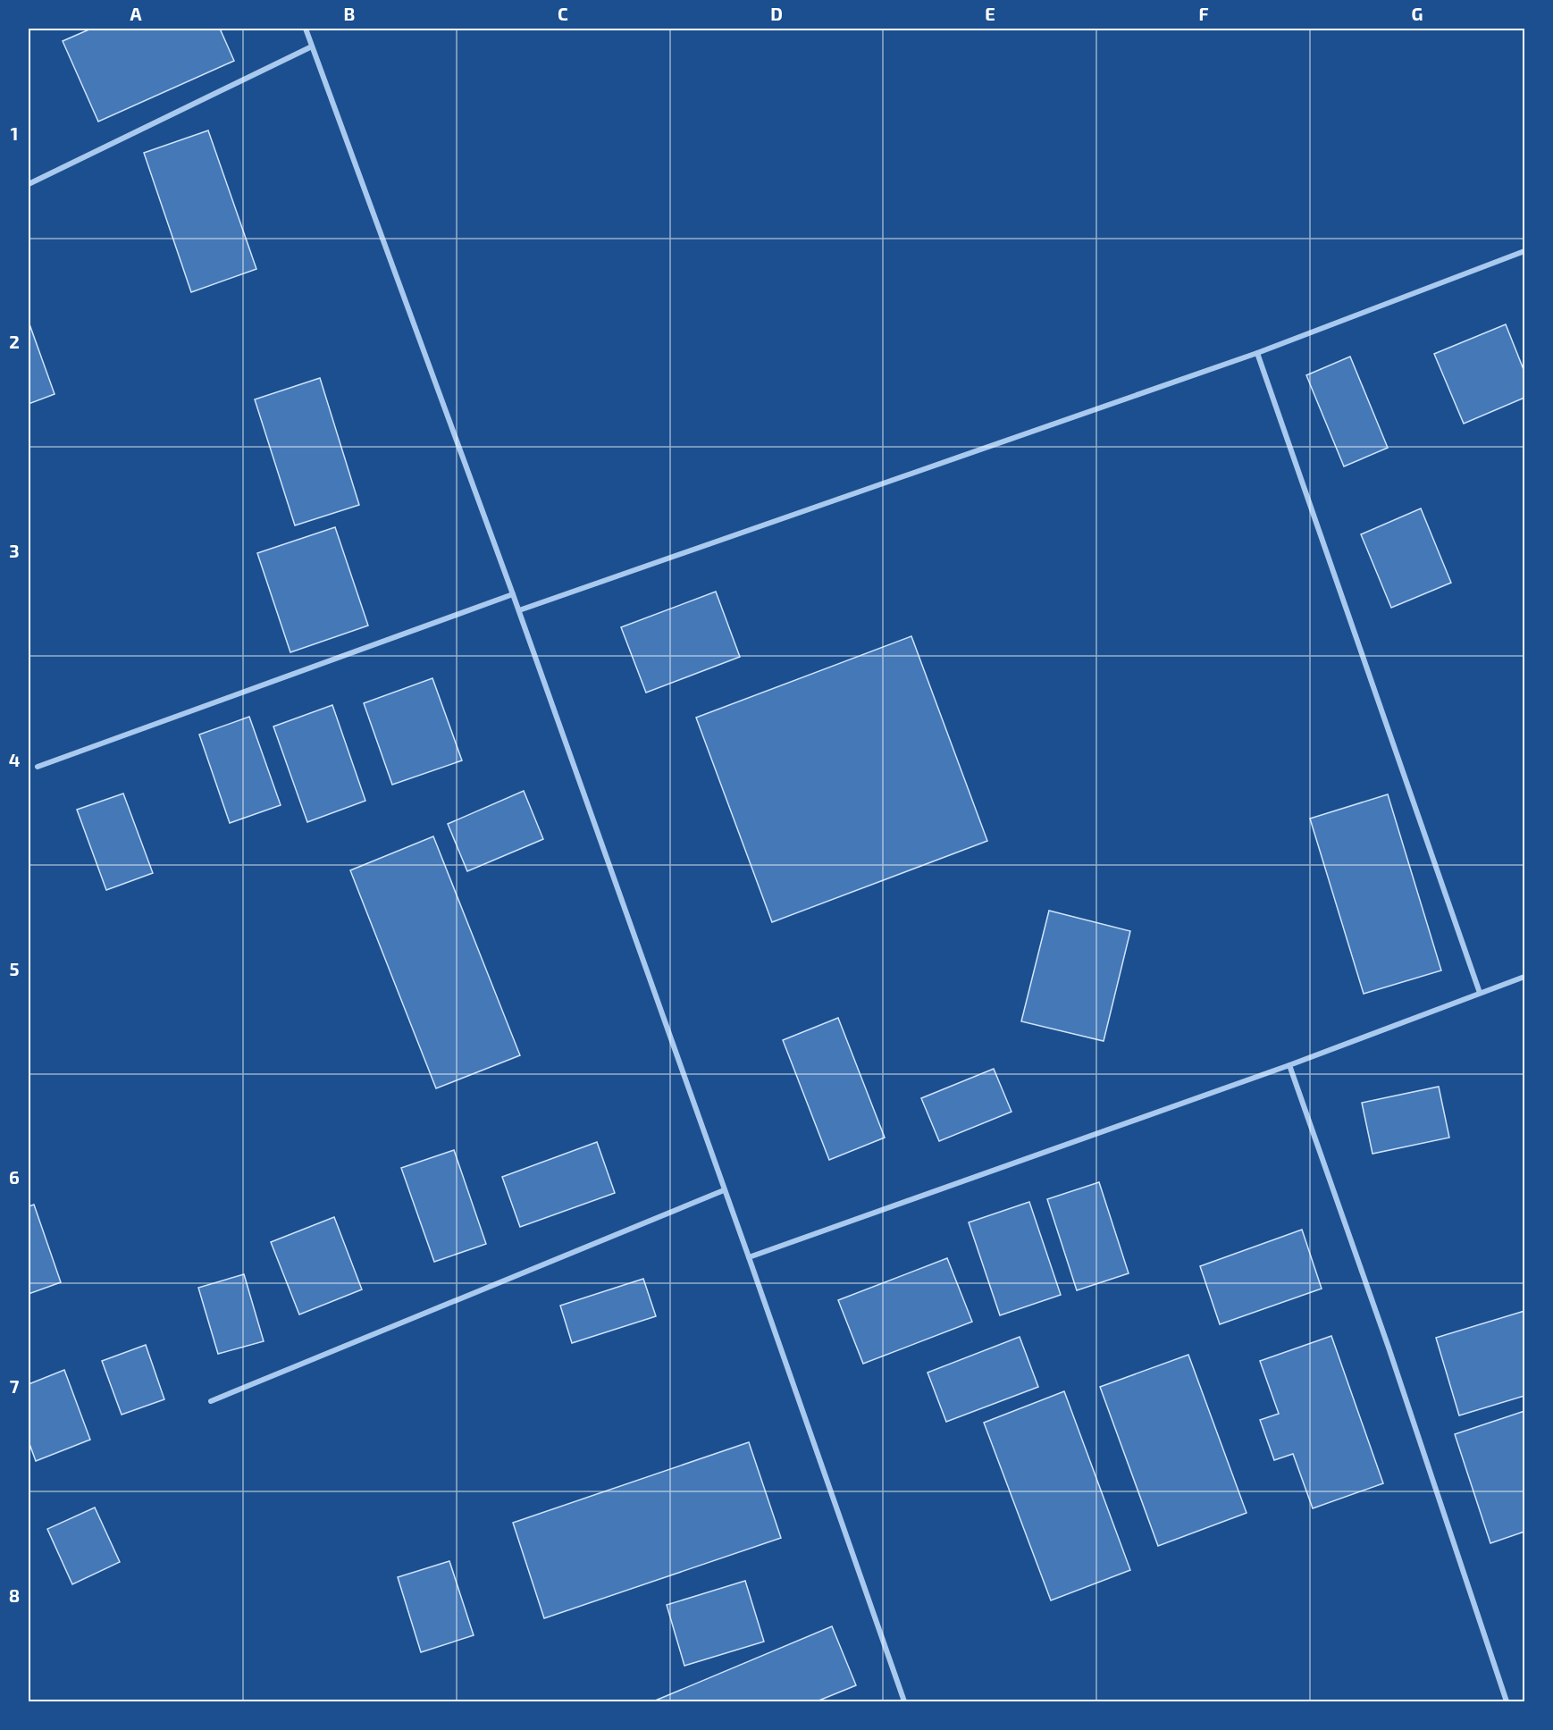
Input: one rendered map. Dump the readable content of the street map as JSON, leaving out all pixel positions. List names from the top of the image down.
{
  "grid": {
    "columns": [
      "A",
      "B",
      "C",
      "D",
      "E",
      "F",
      "G"
    ],
    "rows": [
      "1",
      "2",
      "3",
      "4",
      "5",
      "6",
      "7",
      "8"
    ]
  }
}
